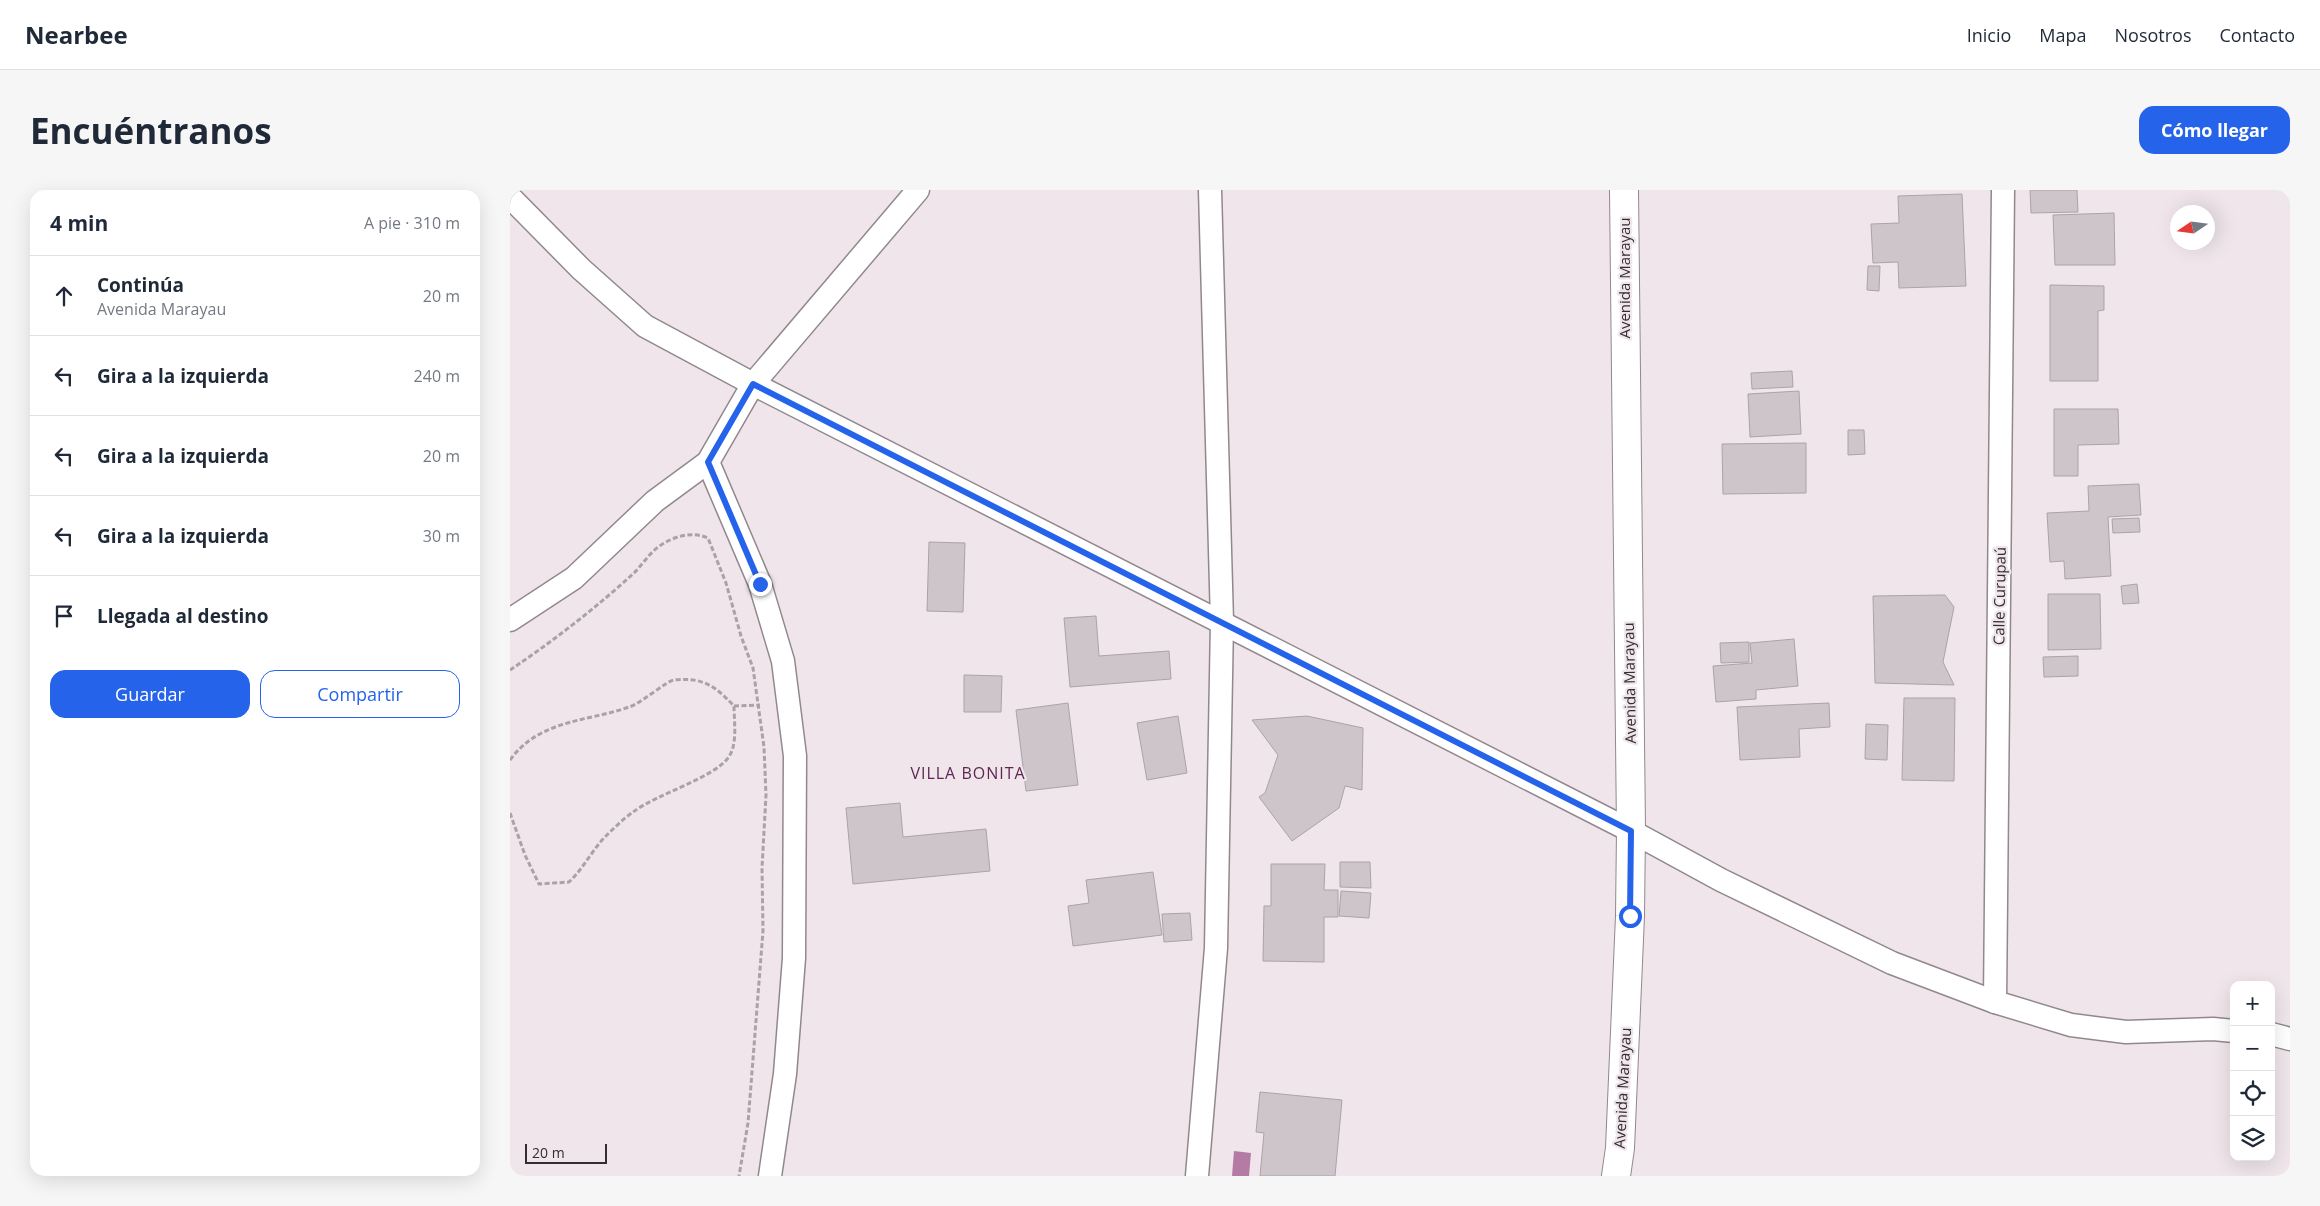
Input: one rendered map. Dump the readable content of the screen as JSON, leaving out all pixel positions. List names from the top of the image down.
{
  "streets": {
    "street": ["Avenida Marayau", "Calle Curupaú"]
  },
  "districts": ["VILLA BONITA"],
  "scale_bar": "20 m",
  "north": "left",
  "page": {
    "header": "Nearbee",
    "nav": [
      "Inicio",
      "Mapa",
      "Nosotros",
      "Contacto"
    ],
    "buttons": [
      "Cómo llegar",
      ["Guardar", "Compartir"]
    ],
    "title": "Encuéntranos",
    "heading": ["4 min", "A pie · 310 m"],
    "list": [
      ["Continúa", "Avenida Marayau", "20 m"],
      ["Gira a la izquierda", "240 m"],
      ["Gira a la izquierda", "20 m"],
      ["Gira a la izquierda", "30 m"],
      "Llegada al destino"
    ],
    "map_buttons": ["+", "−"],
    "scale": "20 m"
  }
}
